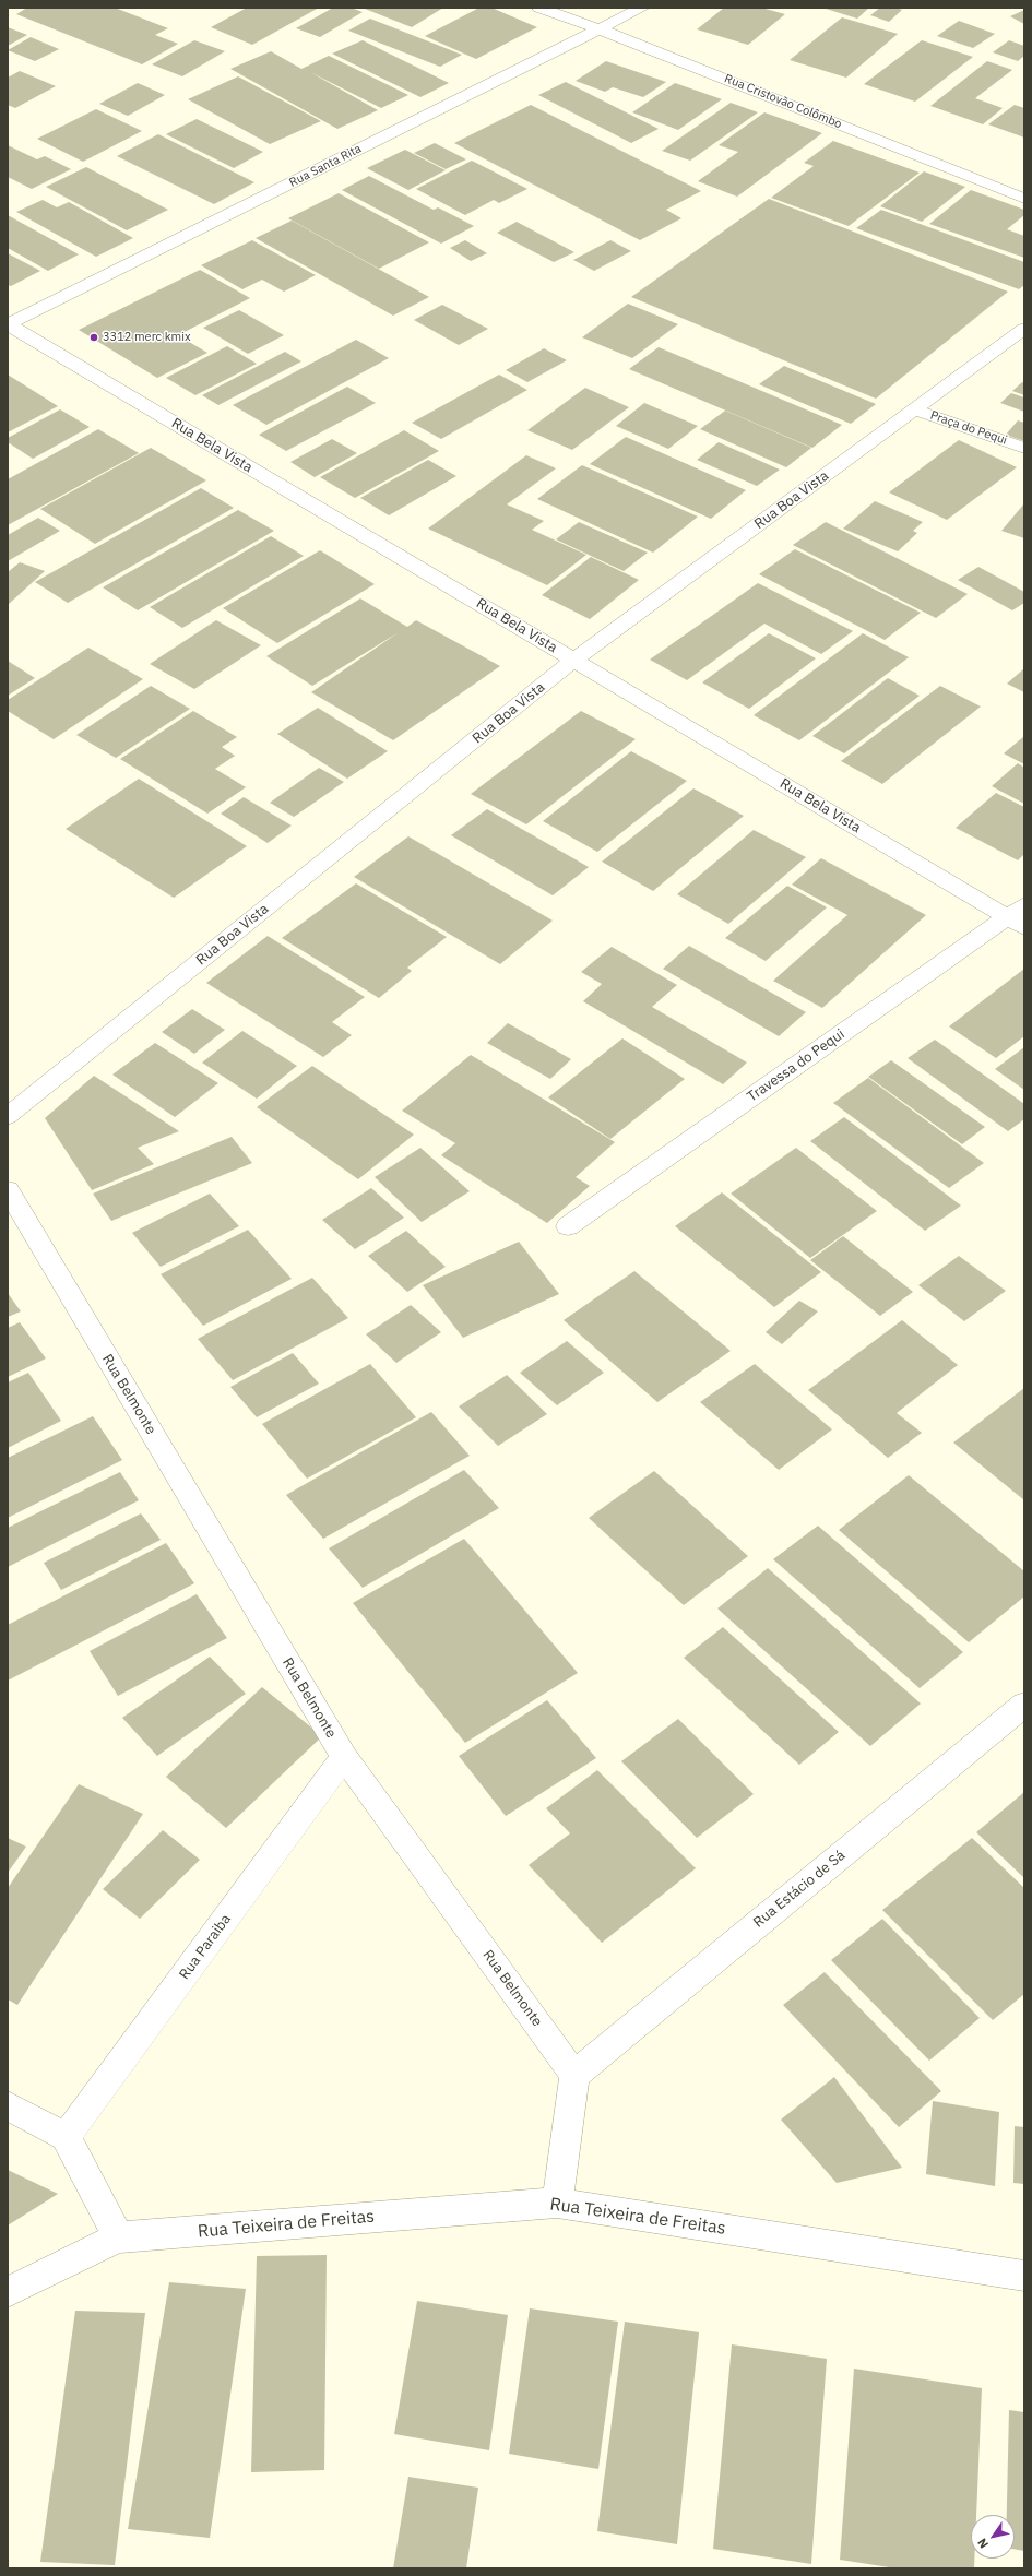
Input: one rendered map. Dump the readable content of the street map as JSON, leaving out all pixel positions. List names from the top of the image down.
{
  "streets": {
    "street": [
      "Rua Cristovão Colômbo",
      "Rua Santa Rita",
      "Praça do Pequi",
      "Rua Bela Vista",
      "Rua Boa Vista",
      "Travessa do Pequi",
      "Rua Belmonte",
      "Rua Estácio de Sá",
      "Rua Paraiba",
      "Rua Teixeira de Freitas"
    ]
  },
  "crossings": [
    ["Rua Cristovão Colômbo", "Rua Santa Rita"],
    ["Rua Santa Rita", "Rua Bela Vista"],
    ["Praça do Pequi", "Rua Boa Vista"],
    ["Rua Bela Vista", "Rua Boa Vista"],
    ["Rua Bela Vista", "Travessa do Pequi"],
    ["Rua Belmonte", "Rua Estácio de Sá"],
    ["Rua Belmonte", "Rua Paraiba"]
  ],
  "places": ["3312 merc kmix"],
  "north": "bottom left"
}
